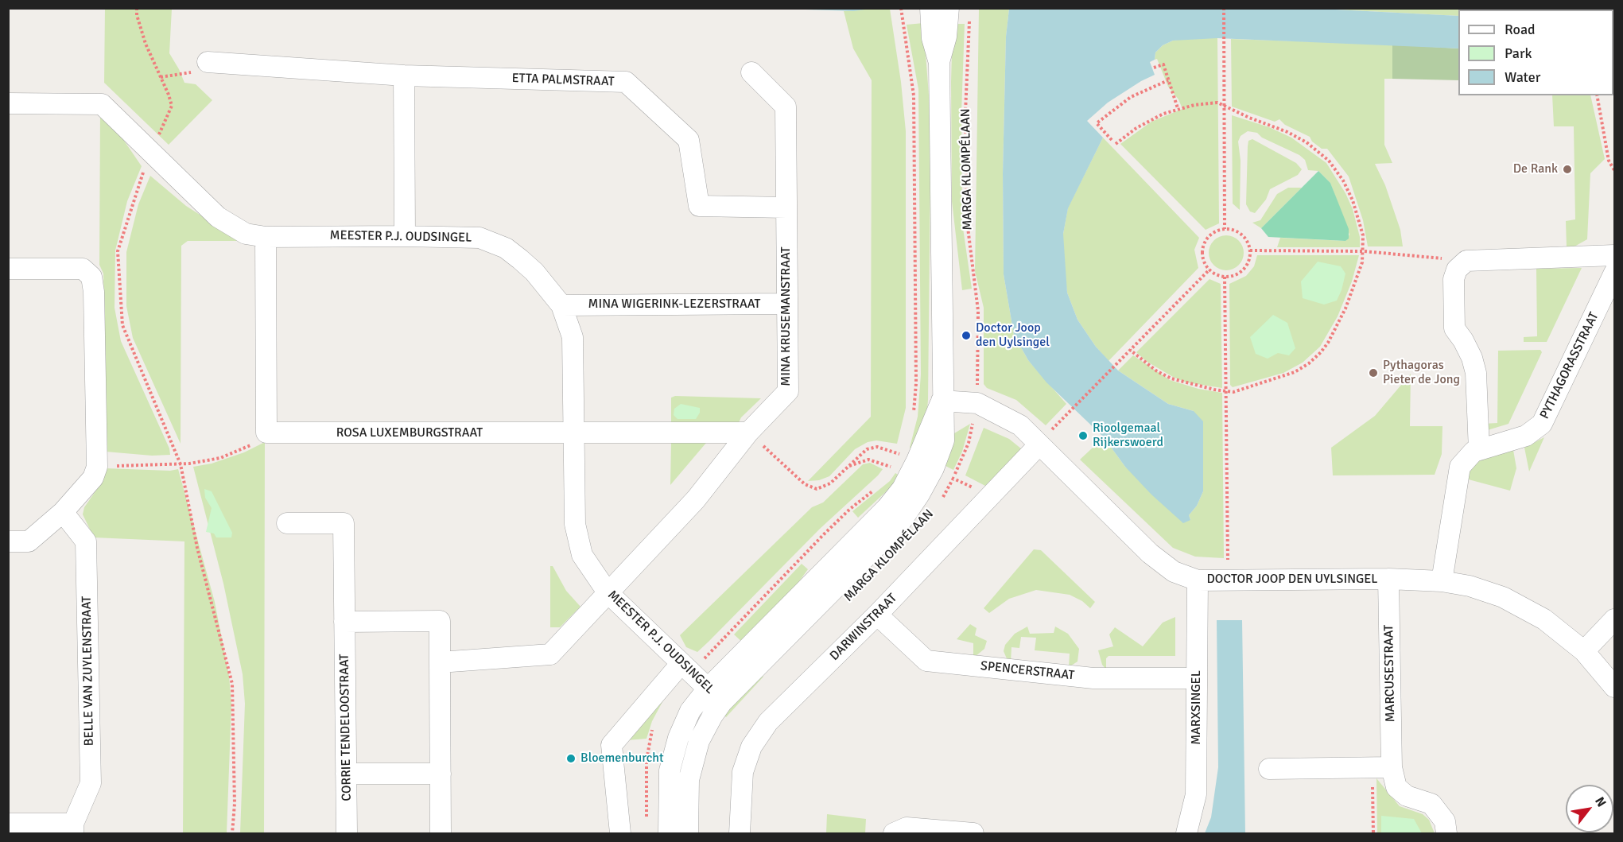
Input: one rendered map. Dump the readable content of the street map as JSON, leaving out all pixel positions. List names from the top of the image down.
{
  "streets": {
    "street": [
      "ETTA PALMSTRAAT",
      "MARGA KLOMPÉLAAN",
      "MEESTER P.J. OUDSINGEL",
      "MINA WIGERINK-LEZERSTRAAT",
      "MINA KRUSEMANSTRAAT",
      "PYTHAGORASSTRAAT",
      "ROSA LUXEMBURGSTRAAT",
      "DOCTOR JOOP DEN UYLSINGEL",
      "DARWINSTRAAT",
      "BELLE VAN ZUYLENSTRAAT",
      "SPENCERSTRAAT",
      "MARCUSESTRAAT",
      "MARXSINGEL",
      "CORRIE TENDELOOSTRAAT"
    ]
  },
  "crossings": [
    ["ETTA PALMSTRAAT", "MINA KRUSEMANSTRAAT"],
    ["MARGA KLOMPÉLAAN", "MEESTER P.J. OUDSINGEL"],
    ["MARGA KLOMPÉLAAN", "DOCTOR JOOP DEN UYLSINGEL"],
    ["MEESTER P.J. OUDSINGEL", "MINA WIGERINK-LEZERSTRAAT"],
    ["MEESTER P.J. OUDSINGEL", "MINA KRUSEMANSTRAAT"],
    ["MEESTER P.J. OUDSINGEL", "ROSA LUXEMBURGSTRAAT"],
    ["MINA WIGERINK-LEZERSTRAAT", "MINA KRUSEMANSTRAAT"],
    ["MINA KRUSEMANSTRAAT", "ROSA LUXEMBURGSTRAAT"],
    ["PYTHAGORASSTRAAT", "DOCTOR JOOP DEN UYLSINGEL"],
    ["DOCTOR JOOP DEN UYLSINGEL", "DARWINSTRAAT"],
    ["DOCTOR JOOP DEN UYLSINGEL", "MARCUSESTRAAT"],
    ["DOCTOR JOOP DEN UYLSINGEL", "MARXSINGEL"],
    ["DARWINSTRAAT", "SPENCERSTRAAT"],
    ["SPENCERSTRAAT", "MARXSINGEL"]
  ],
  "places": [
    "De Rank",
    "Doctor Joop den Uylsingel",
    "Pythagoras Pieter de Jong",
    "Rioolgemaal Rijkerswoerd",
    "Bloemenburcht"
  ],
  "legend": ["Road", "Park", "Water"],
  "north": "top right"
}
